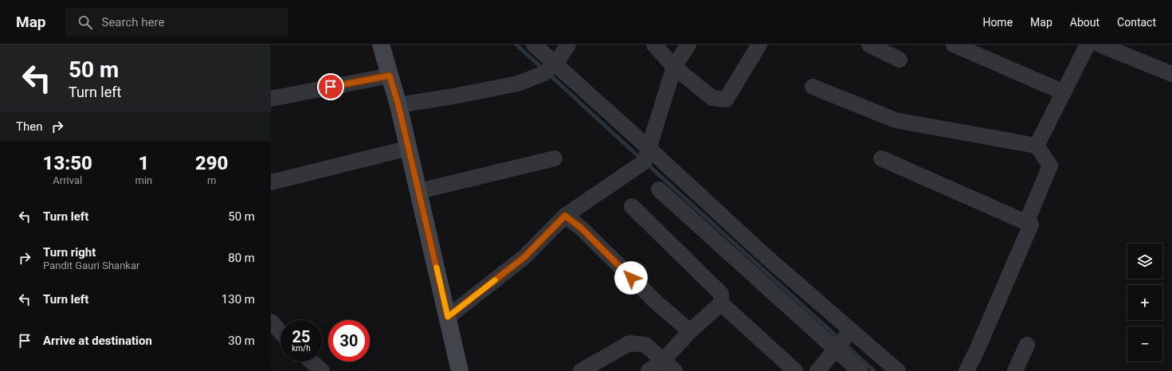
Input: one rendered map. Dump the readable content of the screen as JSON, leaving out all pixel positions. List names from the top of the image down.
{
  "page": {
    "header": "Map",
    "search": "Search here",
    "nav": [
      "Home",
      "Map",
      "About",
      "Contact"
    ],
    "turn": ["50 m", "Turn left"],
    "then": "Then",
    "eta": [
      "13:50",
      "Arrival",
      "1",
      "min",
      "290",
      "m"
    ],
    "list": [
      {
        "name": "Turn left",
        "value": "50 m"
      },
      {
        "name": "Turn right",
        "note": "Pandit Gauri Shankar",
        "value": "80 m"
      },
      {
        "name": "Turn left",
        "value": "130 m"
      },
      {
        "name": "Arrive at destination",
        "value": "30 m"
      }
    ],
    "map_buttons": ["+", "−"],
    "speed": "25 km/h",
    "limit": "30"
  }
}
